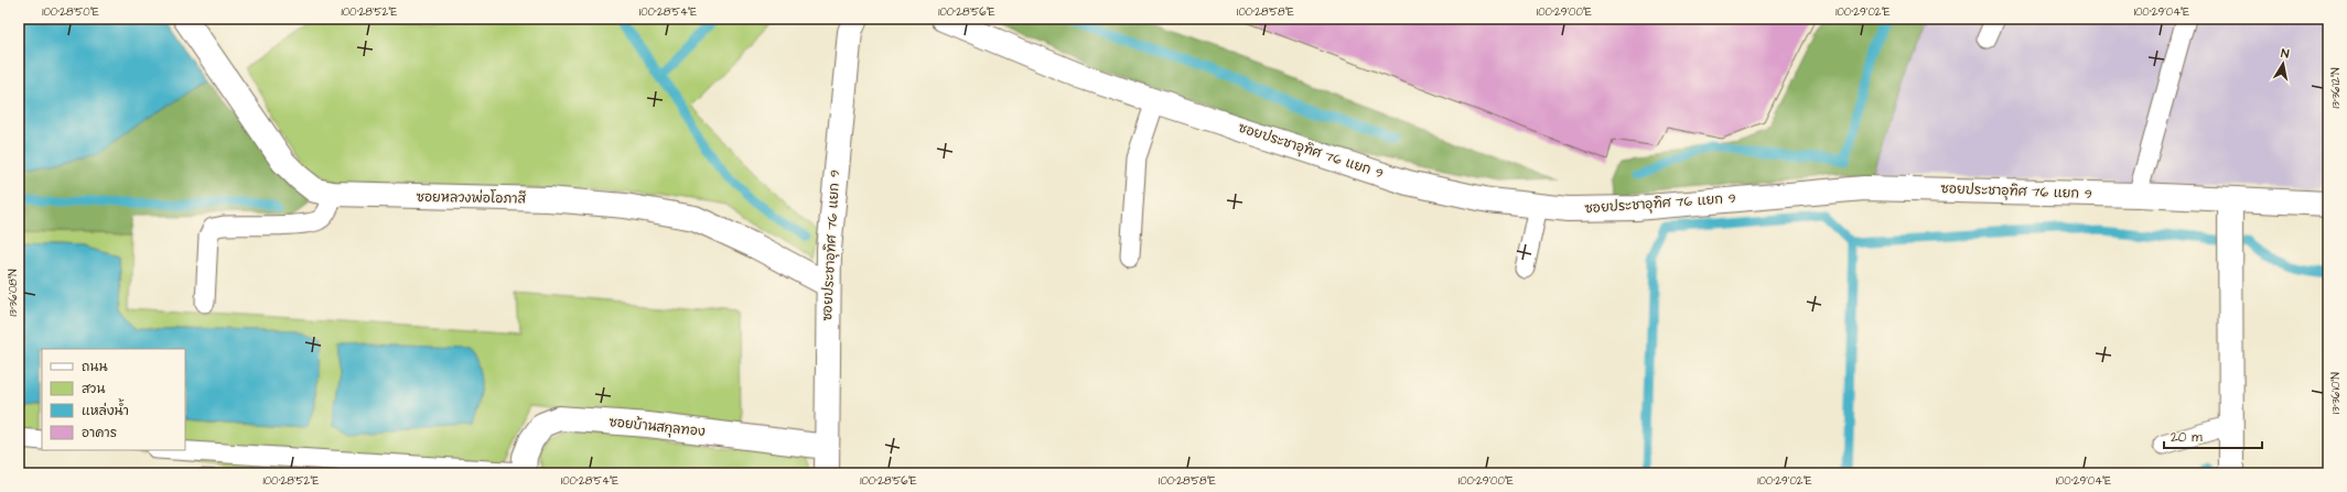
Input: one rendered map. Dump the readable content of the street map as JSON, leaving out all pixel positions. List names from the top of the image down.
{
  "streets": {
    "street": ["ซอยประชาอุทิศ 76 แยก 9", "ซอยหลวงพ่อโอภาสี", "ซอยบ้านสกุลทอง"]
  },
  "crossings": [
    ["ซอยประชาอุทิศ 76 แยก 9", "ซอยหลวงพ่อโอภาสี"],
    ["ซอยประชาอุทิศ 76 แยก 9", "ซอยบ้านสกุลทอง"]
  ],
  "legend": [
    "ถนน",
    "สวน",
    "แหล่งน้ำ",
    "อาคาร"
  ],
  "scale_bar": "20 m",
  "north": "top",
  "coordinates": [
    "100°28'50\"E",
    "100°28'52\"E",
    "100°28'54\"E",
    "100°28'56\"E",
    "100°28'58\"E",
    "100°29'00\"E",
    "100°29'02\"E",
    "100°29'04\"E",
    "13°36'12\"N",
    "13°36'08\"N",
    "13°36'10\"N"
  ]
}
